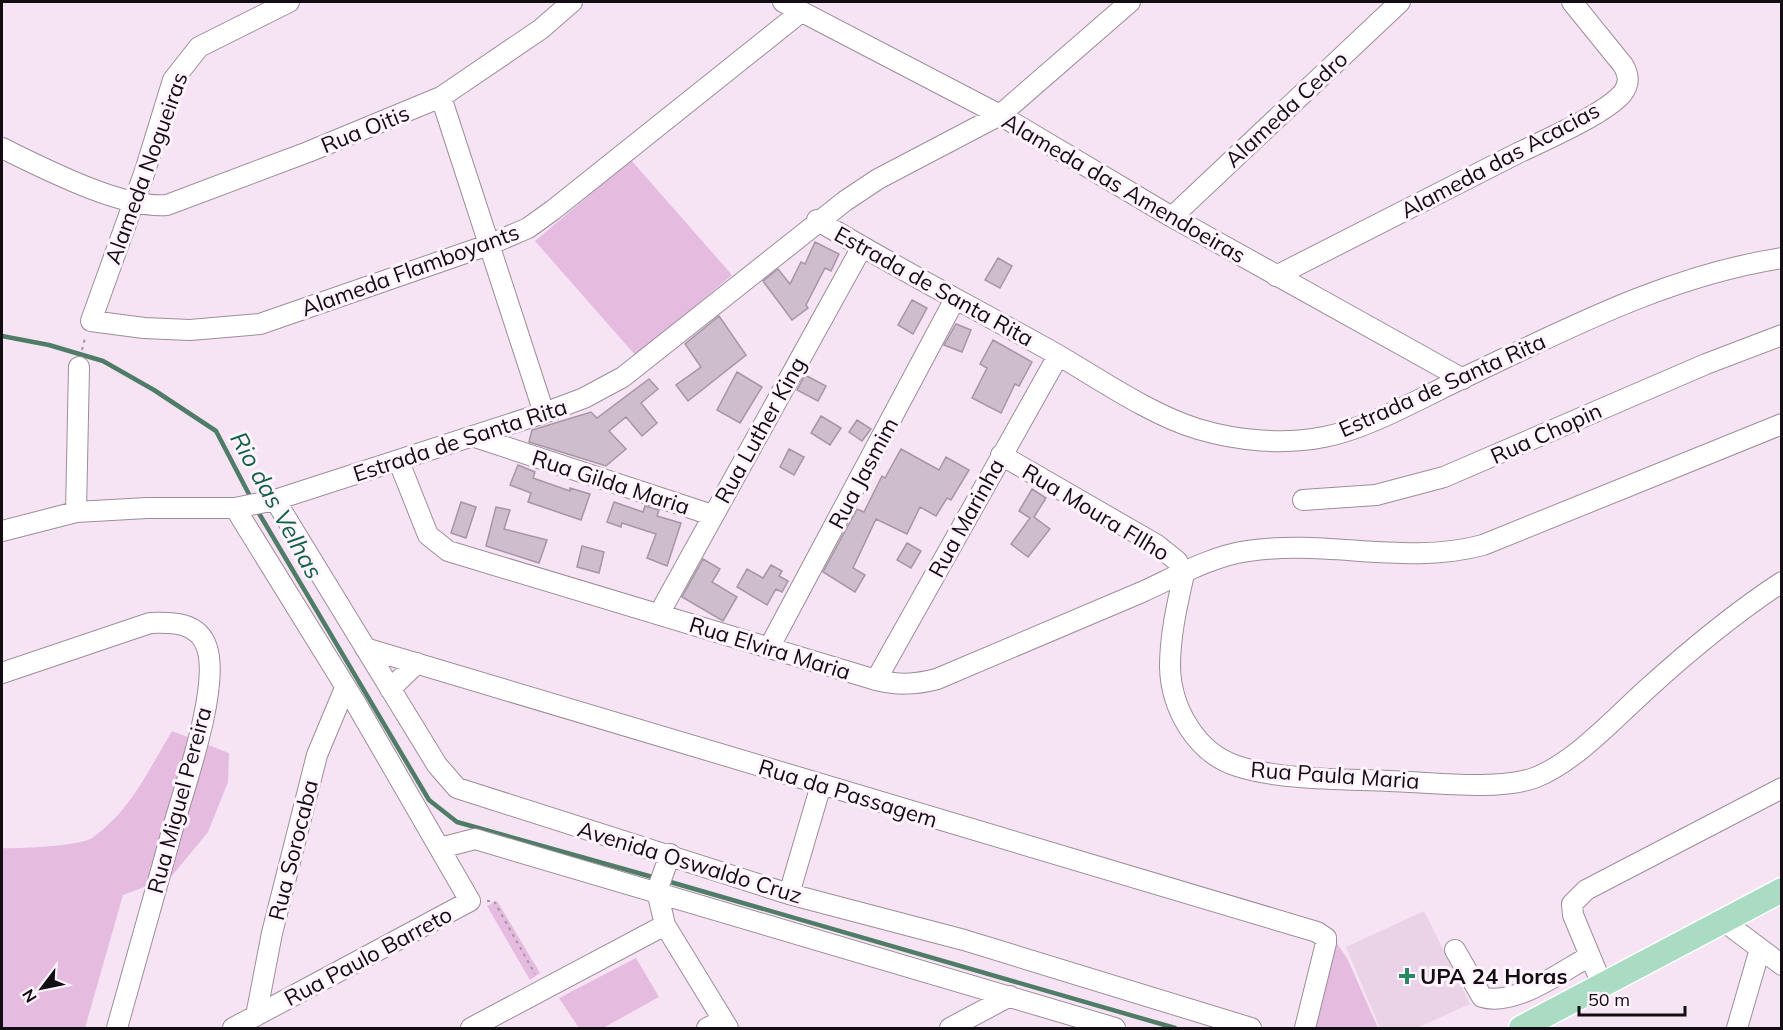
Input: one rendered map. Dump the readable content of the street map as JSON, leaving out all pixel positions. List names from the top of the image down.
{
  "streets": {
    "street": [
      "Alameda Cedro",
      "Rua Oitis",
      "Alameda das Acacias",
      "Alameda Nogueiras",
      "Alameda das Amendoeiras",
      "Alameda Flamboyants",
      "Estrada de Santa Rita",
      "Rua Luther King",
      "Rua Chopin",
      "Rua Jasmim",
      "Rua Gilda Maria",
      "Rua Moura FIlho",
      "Rua Marinha",
      "Rua Elvira Maria",
      "Rua Paula Maria",
      "Rua da Passagem",
      "Rua Miguel Pereira",
      "Rua Sorocaba",
      "Avenida Oswaldo Cruz",
      "Rua Paulo Barreto"
    ]
  },
  "crossings": [
    ["Alameda Cedro", "Alameda das Amendoeiras"],
    ["Rua Oitis", "Alameda Nogueiras"],
    ["Alameda das Acacias", "Alameda das Amendoeiras"],
    ["Alameda Nogueiras", "Alameda Flamboyants"],
    ["Alameda das Amendoeiras", "Alameda Flamboyants"],
    ["Alameda das Amendoeiras", "Estrada de Santa Rita"],
    ["Estrada de Santa Rita", "Rua Luther King"],
    ["Estrada de Santa Rita", "Rua Jasmim"],
    ["Estrada de Santa Rita", "Rua Gilda Maria"],
    ["Estrada de Santa Rita", "Rua Marinha"],
    ["Estrada de Santa Rita", "Rua Elvira Maria"],
    ["Estrada de Santa Rita", "Avenida Oswaldo Cruz"],
    ["Rua Luther King", "Rua Gilda Maria"],
    ["Rua Luther King", "Rua Elvira Maria"],
    ["Rua Jasmim", "Rua Elvira Maria"],
    ["Rua Moura FIlho", "Rua Marinha"],
    ["Rua Moura FIlho", "Rua Elvira Maria"],
    ["Rua Moura FIlho", "Rua Paula Maria"],
    ["Rua Marinha", "Rua Elvira Maria"],
    ["Rua Elvira Maria", "Rua Paula Maria"],
    ["Rua da Passagem", "Avenida Oswaldo Cruz"],
    ["Rua Sorocaba", "Rua Paulo Barreto"]
  ],
  "water": ["Rio das Velhas"],
  "places": {
    "health": ["UPA 24 Horas"]
  },
  "scale_bar": "50 m",
  "north": "bottom left"
}
